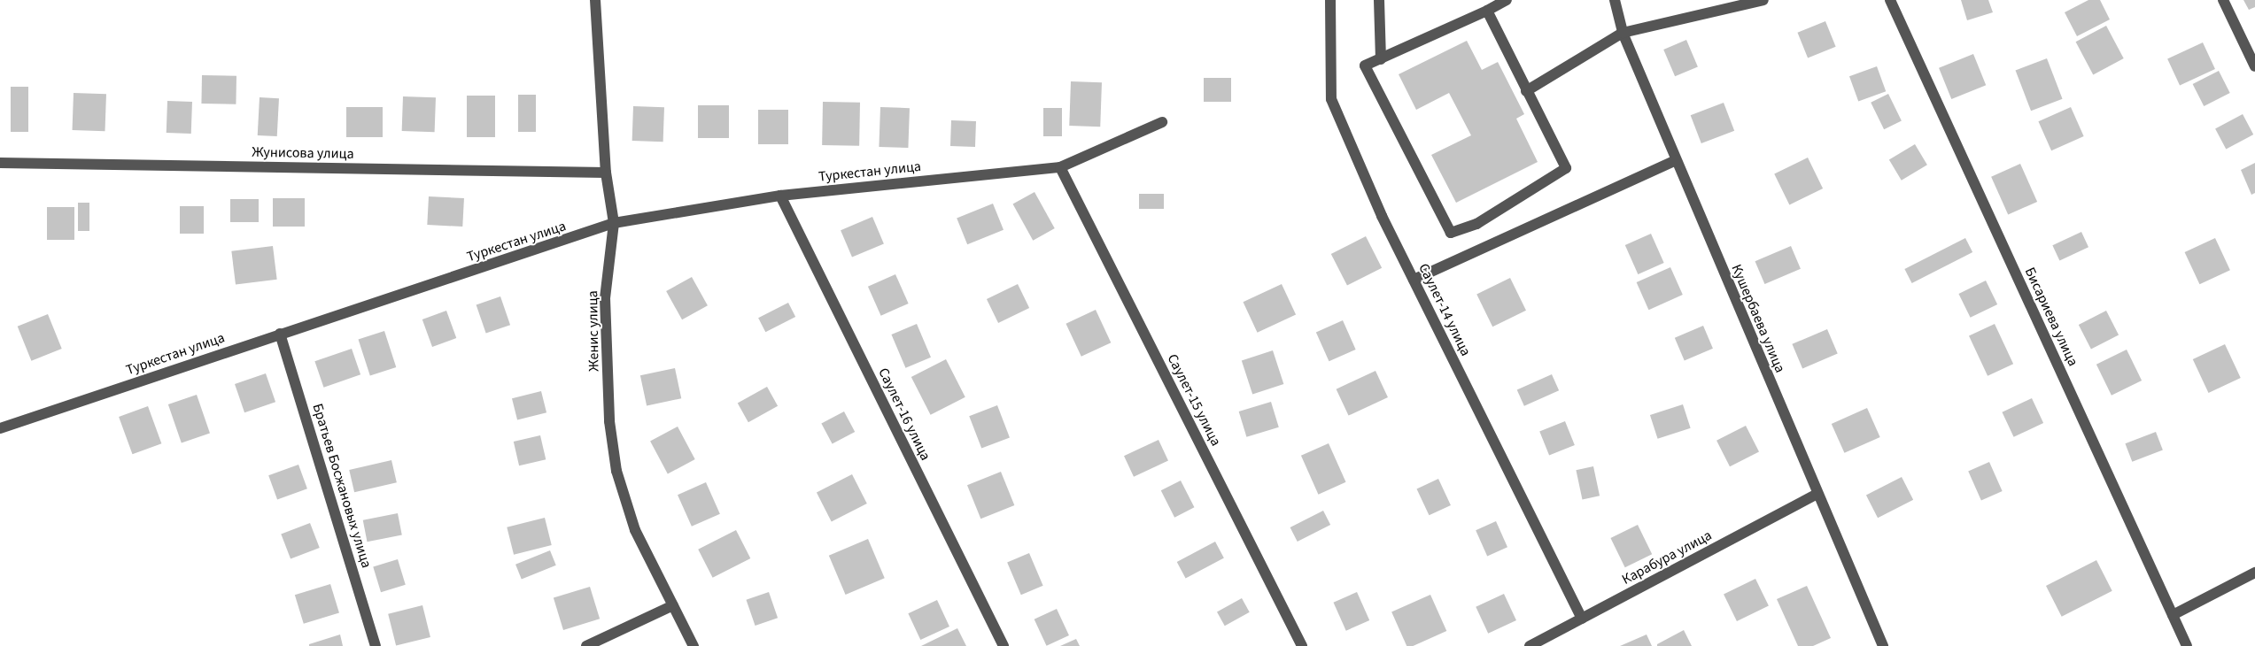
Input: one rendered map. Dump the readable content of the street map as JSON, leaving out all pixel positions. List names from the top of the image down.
{
  "streets": {
    "street": [
      "Жунисова улица",
      "Туркестан улица",
      "Саулет-14 улица",
      "Бисариева улица",
      "Кушербаева улица",
      "Женис улица",
      "Саулет-15 улица",
      "Саулет-16 улица",
      "Братьев Босжановых улица",
      "Карабура улица"
    ]
  },
  "crossings": [
    ["Жунисова улица", "Женис улица"],
    ["Туркестан улица", "Женис улица"],
    ["Туркестан улица", "Саулет-15 улица"],
    ["Туркестан улица", "Саулет-16 улица"],
    ["Туркестан улица", "Братьев Босжановых улица"],
    ["Саулет-14 улица", "Карабура улица"],
    ["Кушербаева улица", "Карабура улица"]
  ]
}
